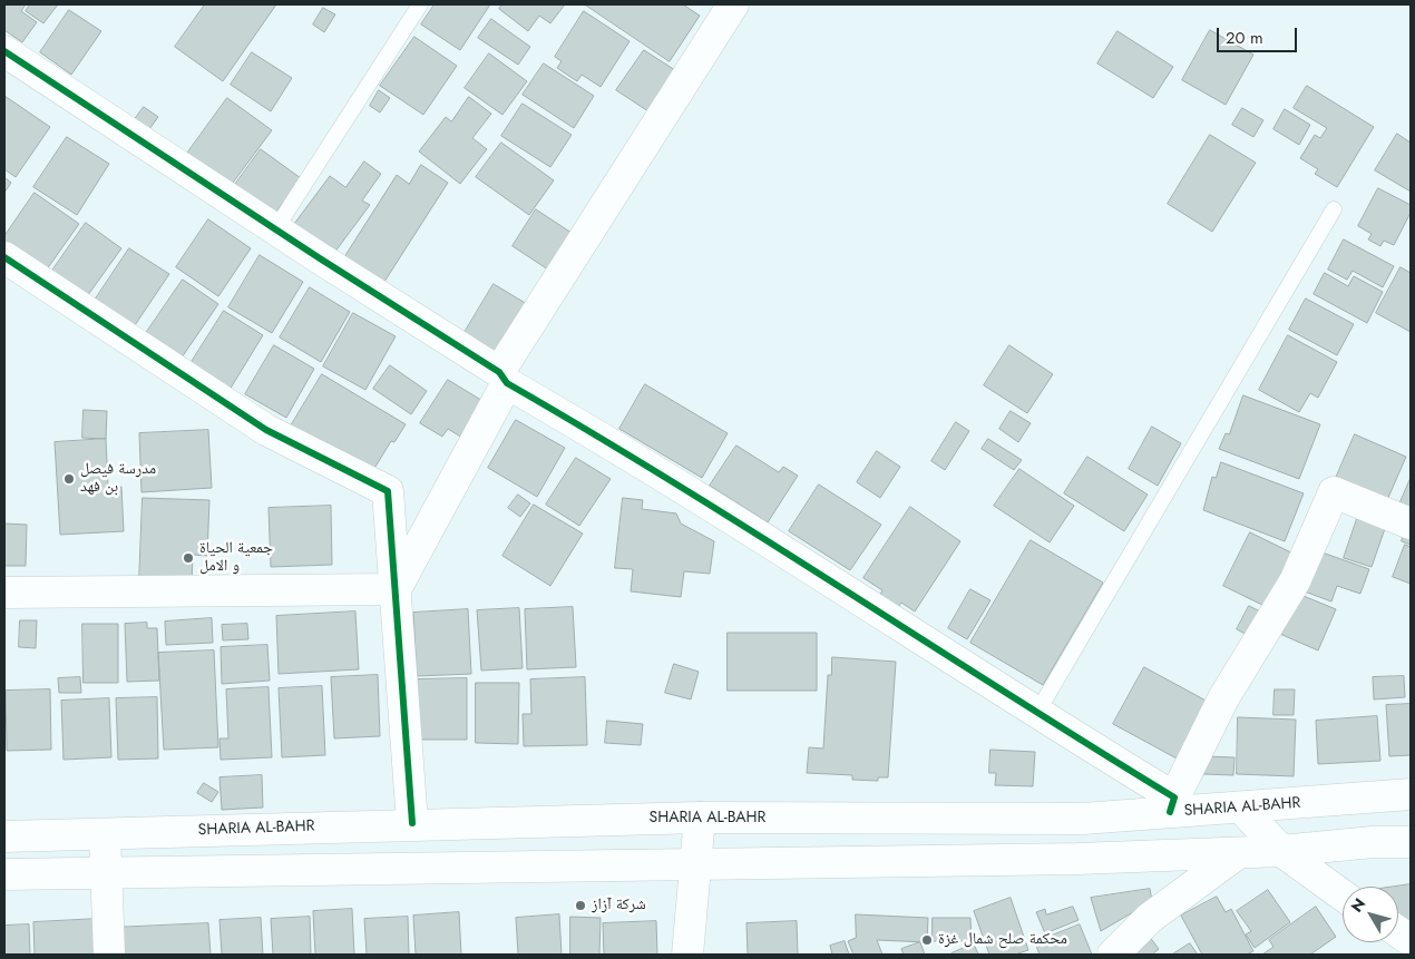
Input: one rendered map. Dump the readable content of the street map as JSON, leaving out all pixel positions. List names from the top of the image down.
{
  "streets": {
    "street": ["SHARIA AL-BAHR"]
  },
  "places": [
    "مدرسة فيصل بن فهد",
    "جمعية الحياة و الامل",
    "شركة آزاز",
    "محكمة صلح شمال غزة"
  ],
  "scale_bar": "20 m",
  "north": "top left"
}
